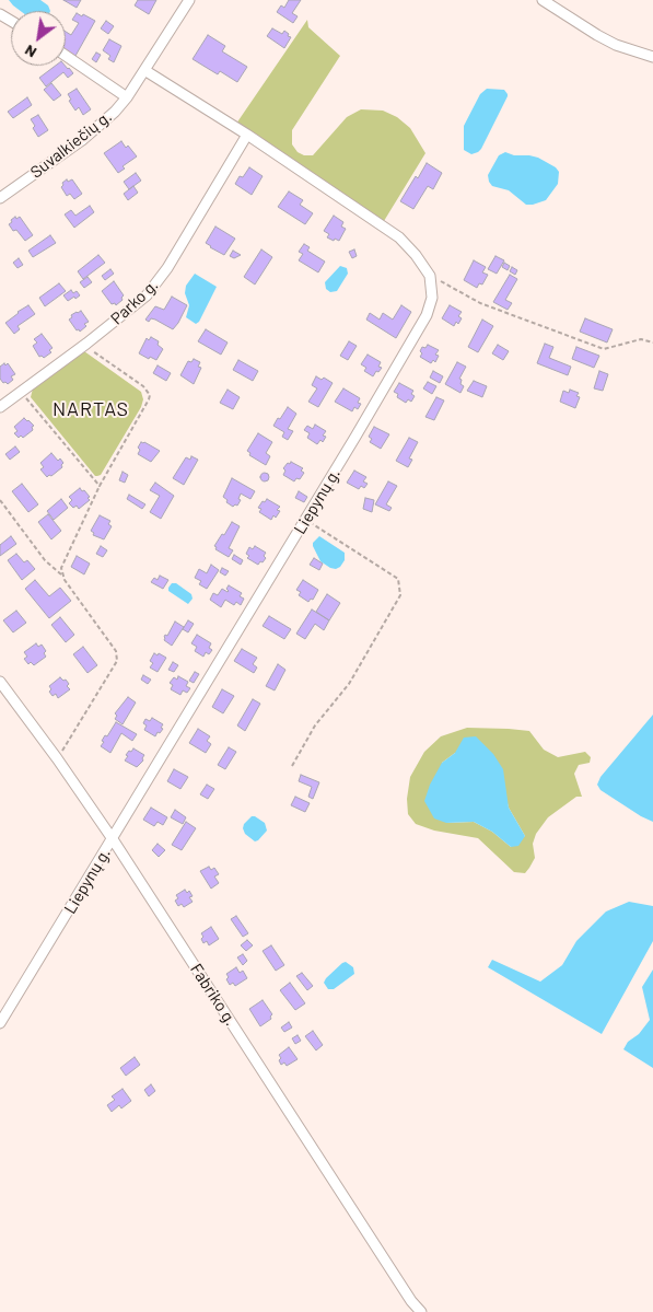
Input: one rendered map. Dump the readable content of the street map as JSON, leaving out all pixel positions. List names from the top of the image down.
{
  "streets": {
    "street": [
      "Suvalkiečių g.",
      "Parko g.",
      "Liepynų g.",
      "Fabriko g."
    ]
  },
  "crossings": [
    ["Liepynų g.", "Fabriko g."]
  ],
  "districts": ["NARTAS"],
  "north": "bottom left"
}
